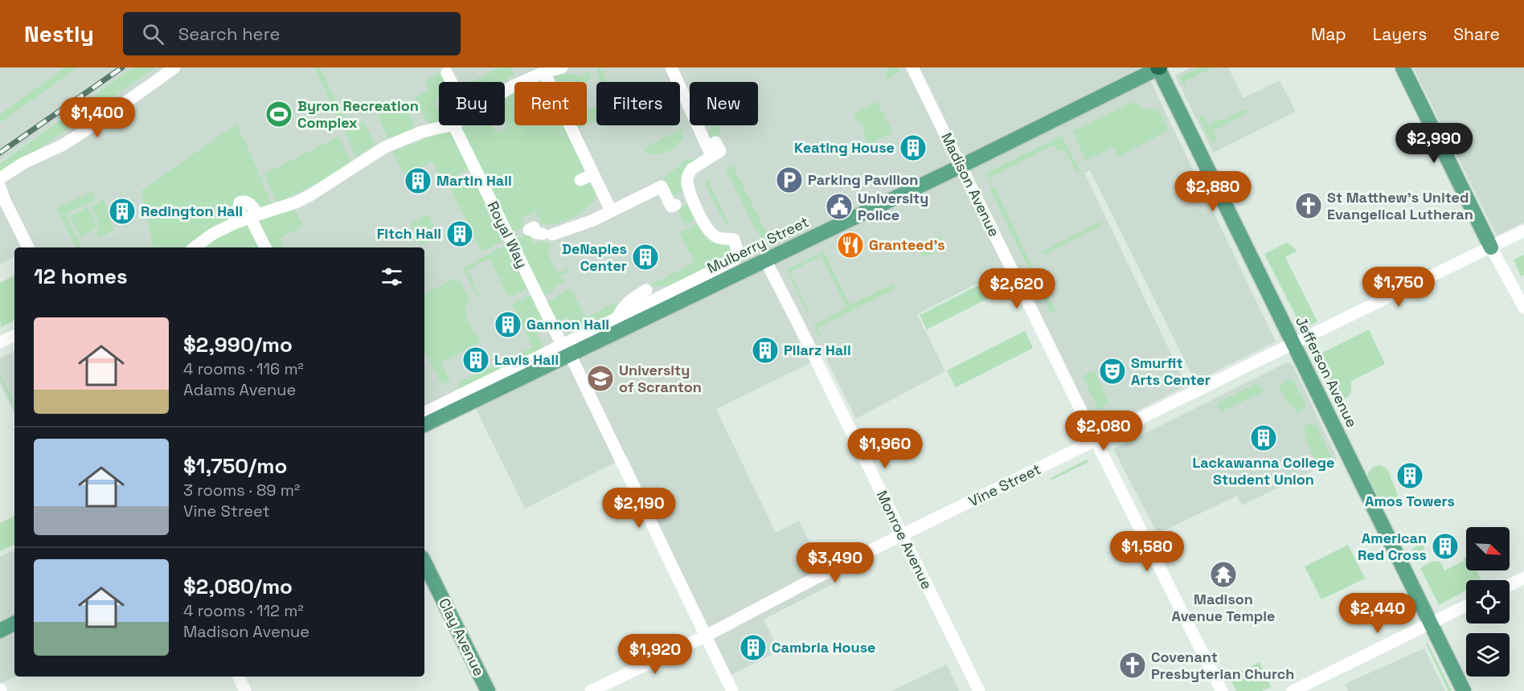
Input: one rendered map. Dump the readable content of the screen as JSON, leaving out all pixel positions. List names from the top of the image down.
{
  "streets": {
    "main road": ["Mulberry Street", "Jefferson Avenue", "Clay Avenue"],
    "street": [
      "Madison Avenue",
      "Royal Way",
      "Vine Street",
      "Monroe Avenue"
    ]
  },
  "crossings": [
    ["Madison Avenue", "Mulberry Street"],
    ["Madison Avenue", "Vine Street"],
    ["Royal Way", "Mulberry Street"],
    ["Royal Way", "Vine Street"],
    ["Mulberry Street", "Jefferson Avenue"],
    ["Mulberry Street", "Monroe Avenue"],
    ["Jefferson Avenue", "Vine Street"],
    ["Vine Street", "Monroe Avenue"]
  ],
  "places": {
    "sports": ["Byron Recreation Complex"],
    "building": [
      "Keating House",
      "Martin Hall",
      "Redington Hall",
      "Fitch Hall",
      "DeNaples Center",
      "Gannon Hall",
      "Pilarz Hall",
      "Lavis Hall",
      "Lackawanna College Student Union",
      "Amos Towers",
      "American Red Cross",
      "Cambria House"
    ],
    "parking": ["Parking Pavilion"],
    "church": ["St Matthew's United Evangelical Lutheran", "Covenant Presbyterian Church"],
    "public building": ["University Police"],
    "restaurant": ["Granteed's"],
    "theatre": ["Smurfit Arts Center"],
    "school or university": ["University of Scranton"],
    "temple": ["Madison Avenue Temple"]
  },
  "north": "bottom right",
  "page": {
    "header": "Nestly",
    "search": "Search here",
    "nav": ["Map", "Layers", "Share"],
    "chip": [
      "Buy",
      "Rent",
      "Filters",
      "New"
    ],
    "price": [
      "$1,400",
      "$2,990",
      "$2,880",
      "$1,750",
      "$2,620",
      "$2,080",
      "$1,960",
      "$2,190",
      "$1,580",
      "$3,490",
      "$2,440",
      "$1,920"
    ],
    "heading": "12 homes",
    "list": [
      {
        "name": "$2,990/mo",
        "note": "4 rooms · 116 m² · Adams Avenue"
      },
      {
        "name": "$1,750/mo",
        "note": "3 rooms · 89 m² · Vine Street"
      },
      {
        "name": "$2,080/mo",
        "note": "4 rooms · 112 m² · Madison Avenue"
      }
    ]
  }
}
